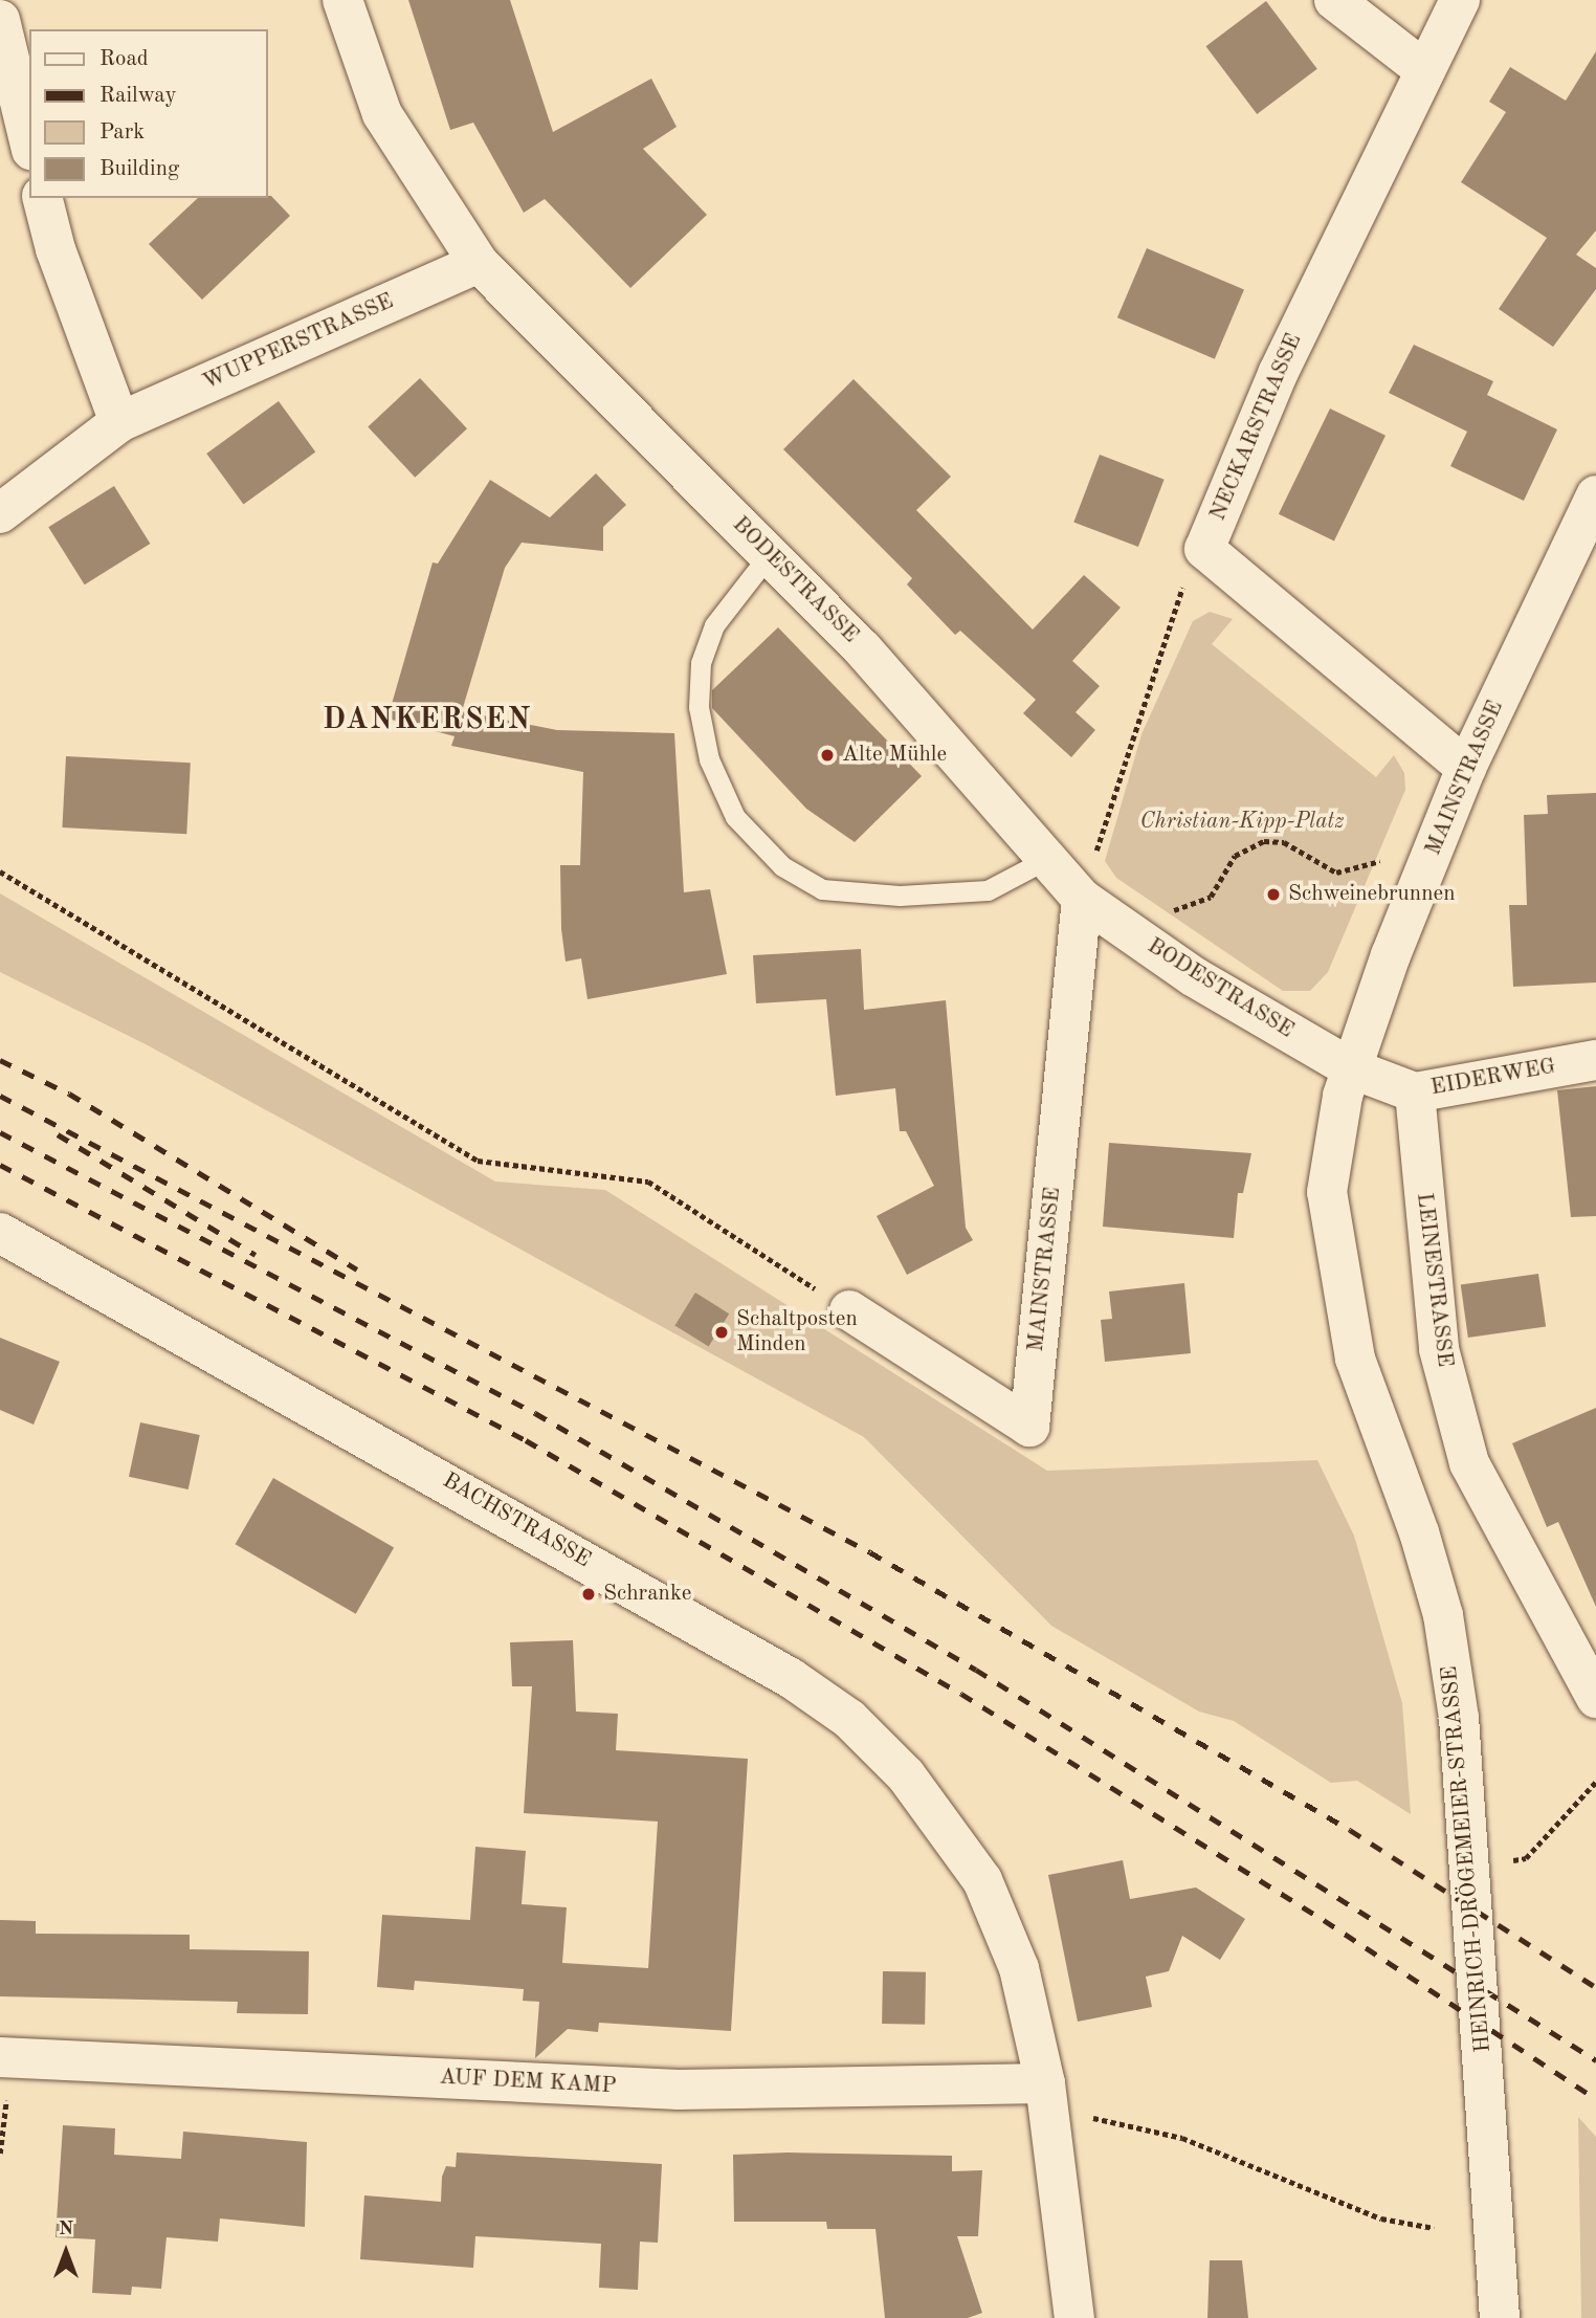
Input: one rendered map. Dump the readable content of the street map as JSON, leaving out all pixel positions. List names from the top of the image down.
{
  "streets": {
    "street": [
      "WUPPERSTRASSE",
      "NECKARSTRASSE",
      "BODESTRASSE",
      "MAINSTRASSE",
      "EIDERWEG",
      "LEINESTRASSE",
      "BACHSTRASSE",
      "HEINRICH-DRÖGEMEIER-STRASSE",
      "AUF DEM KAMP"
    ]
  },
  "crossings": [
    ["WUPPERSTRASSE", "BODESTRASSE"],
    ["NECKARSTRASSE", "MAINSTRASSE"],
    ["BODESTRASSE", "MAINSTRASSE"],
    ["BODESTRASSE", "EIDERWEG"],
    ["BODESTRASSE", "HEINRICH-DRÖGEMEIER-STRASSE"],
    ["MAINSTRASSE", "EIDERWEG"],
    ["MAINSTRASSE", "HEINRICH-DRÖGEMEIER-STRASSE"],
    ["EIDERWEG", "LEINESTRASSE"],
    ["EIDERWEG", "HEINRICH-DRÖGEMEIER-STRASSE"],
    ["BACHSTRASSE", "AUF DEM KAMP"]
  ],
  "districts": ["DANKERSEN"],
  "parks": ["Christian-Kipp-Platz"],
  "places": [
    "Alte Mühle",
    "Schweinebrunnen",
    "Schaltposten Minden",
    "Schranke"
  ],
  "legend": [
    "Road",
    "Railway",
    "Park",
    "Building"
  ],
  "north": "top"
}
